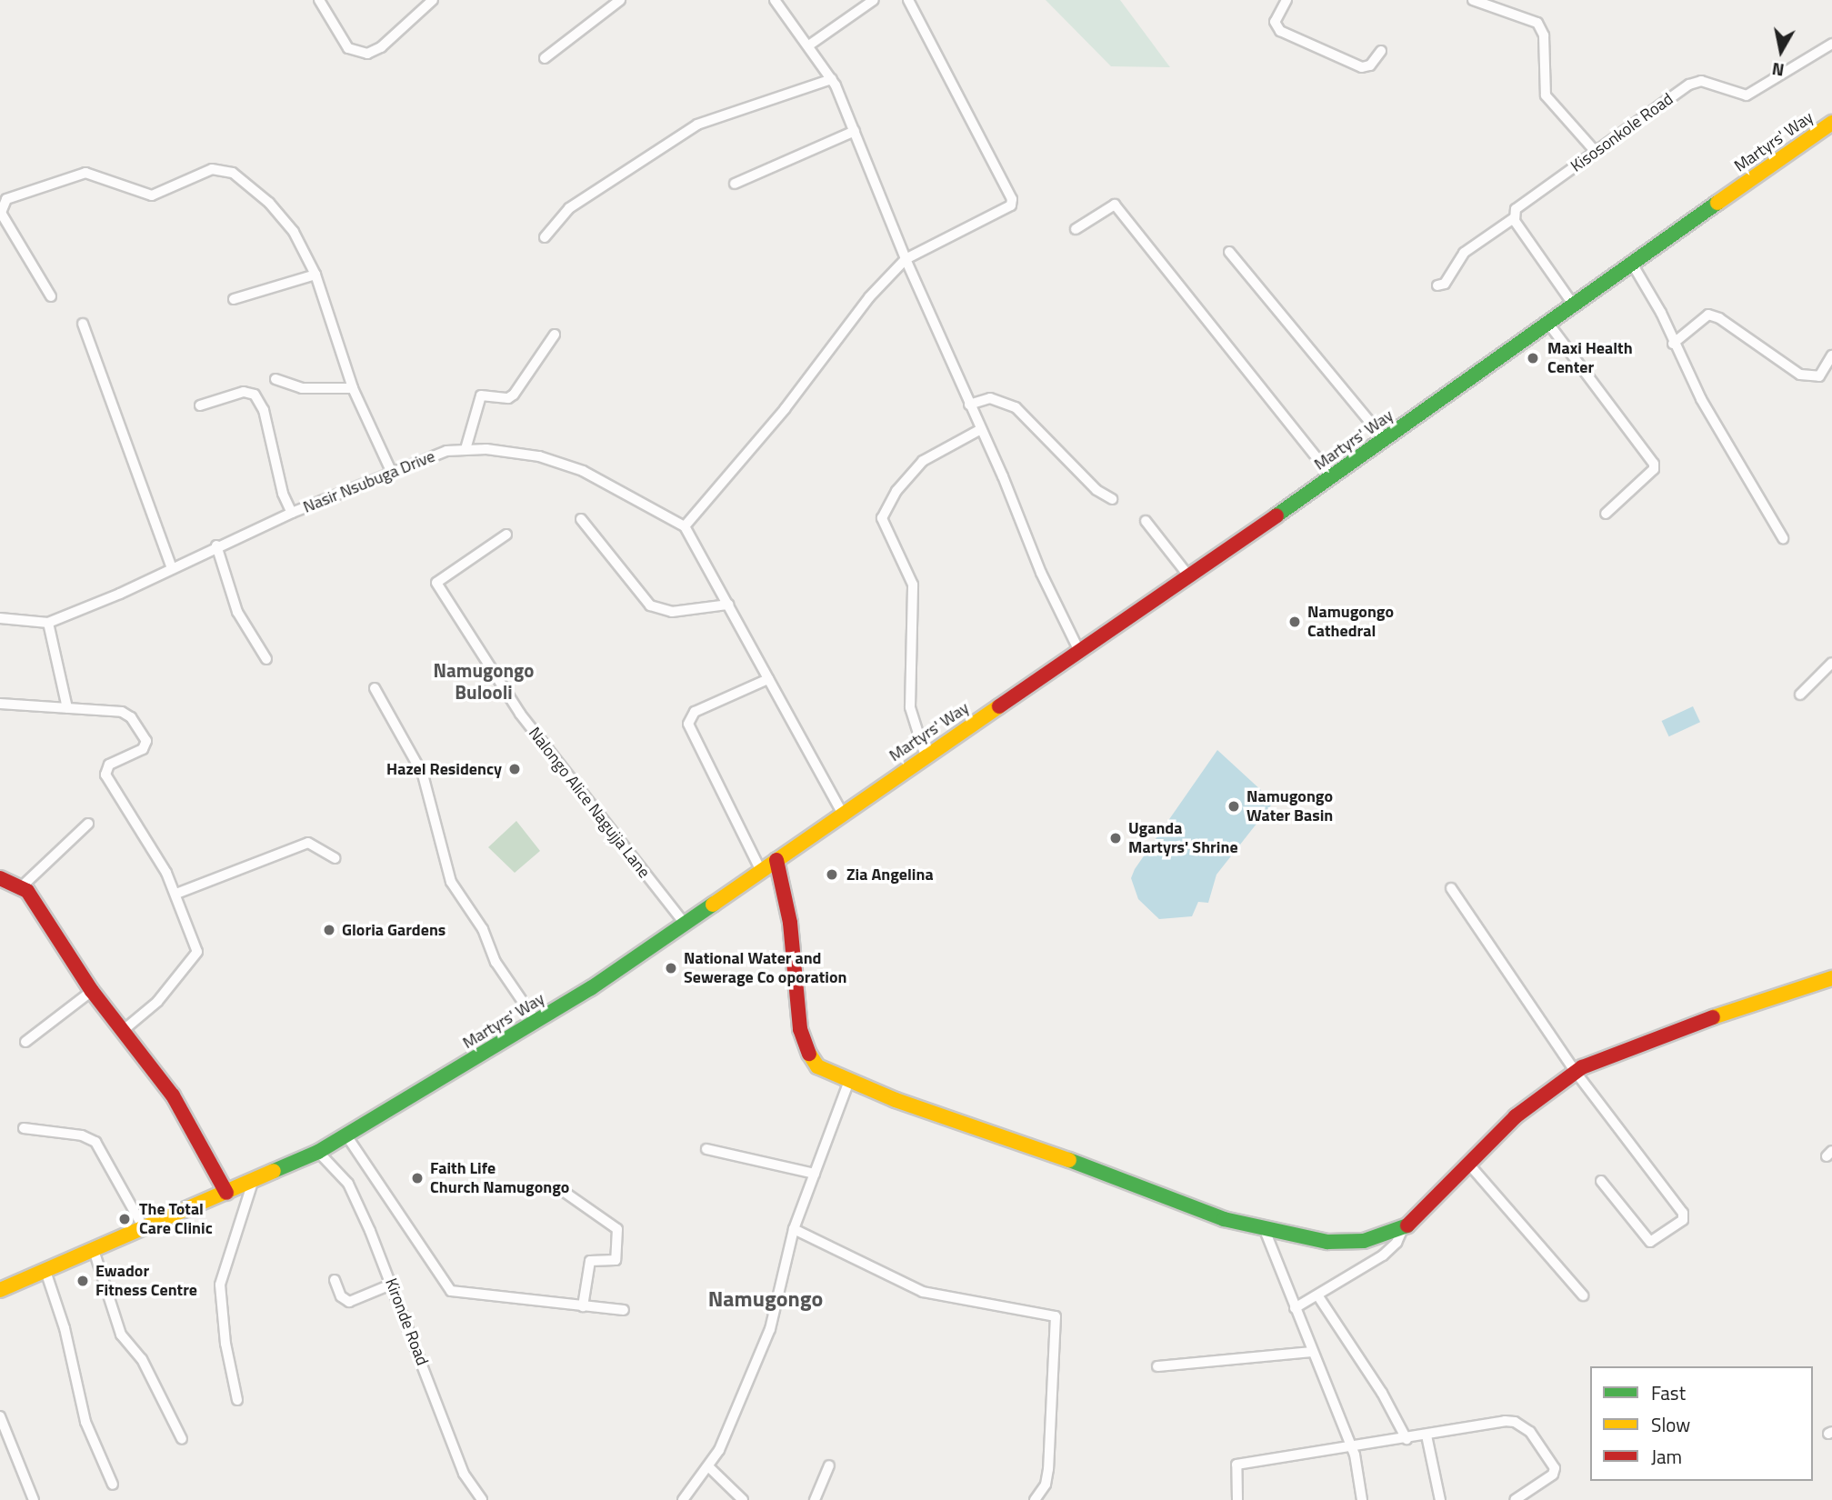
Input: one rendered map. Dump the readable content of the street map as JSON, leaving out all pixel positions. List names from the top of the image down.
{
  "streets": {
    "main road": ["Martyrs' Way"],
    "street": [
      "Kisosonkole Road",
      "Nasir Nsubuga Drive",
      "Nalongo Alice Nagujja Lane",
      "Kironde Road"
    ]
  },
  "crossings": [
    ["Martyrs' Way", "Nalongo Alice Nagujja Lane"],
    ["Martyrs' Way", "Kironde Road"]
  ],
  "districts": ["Namugongo Bulooli", "Namugongo"],
  "places": [
    "Maxi Health Center",
    "Namugongo Cathedral",
    "Hazel Residency",
    "Namugongo Water Basin",
    "Uganda Martyrs' Shrine",
    "Zia Angelina",
    "Gloria Gardens",
    "National Water and Sewerage Co oporation",
    "Faith Life Church Namugongo",
    "The Total Care Clinic",
    "Ewador Fitness Centre"
  ],
  "legend": ["Fast", "Slow", "Jam"],
  "north": "bottom"
}
